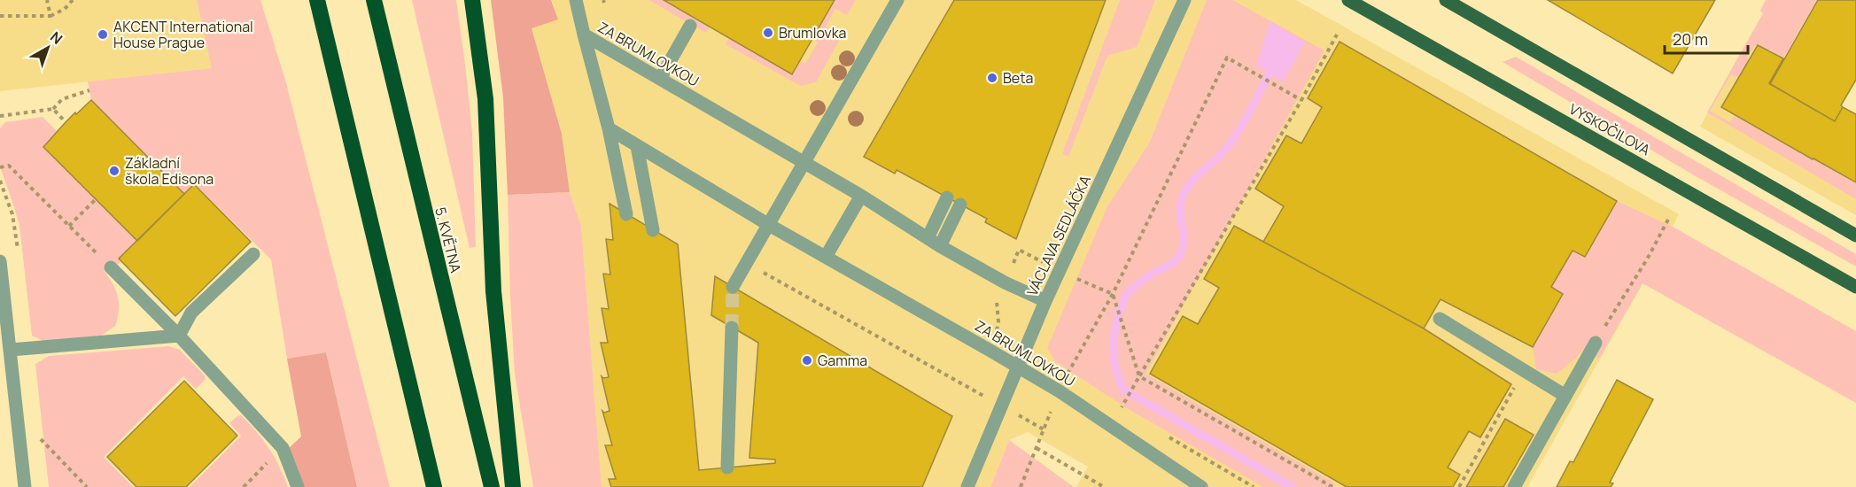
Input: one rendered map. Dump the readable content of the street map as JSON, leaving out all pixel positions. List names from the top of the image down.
{
  "streets": {
    "highway": ["5. KVĚTNA"],
    "main road": ["VYSKOČILOVA"],
    "street": ["ZA BRUMLOVKOU", "VÁCLAVA SEDLÁČKA"]
  },
  "crossings": [
    ["ZA BRUMLOVKOU", "VÁCLAVA SEDLÁČKA"]
  ],
  "places": [
    "Brumlovka",
    "AKCENT International House Prague",
    "Beta",
    "Základní škola Edisona",
    "Gamma"
  ],
  "scale_bar": "20 m",
  "north": "top right"
}
